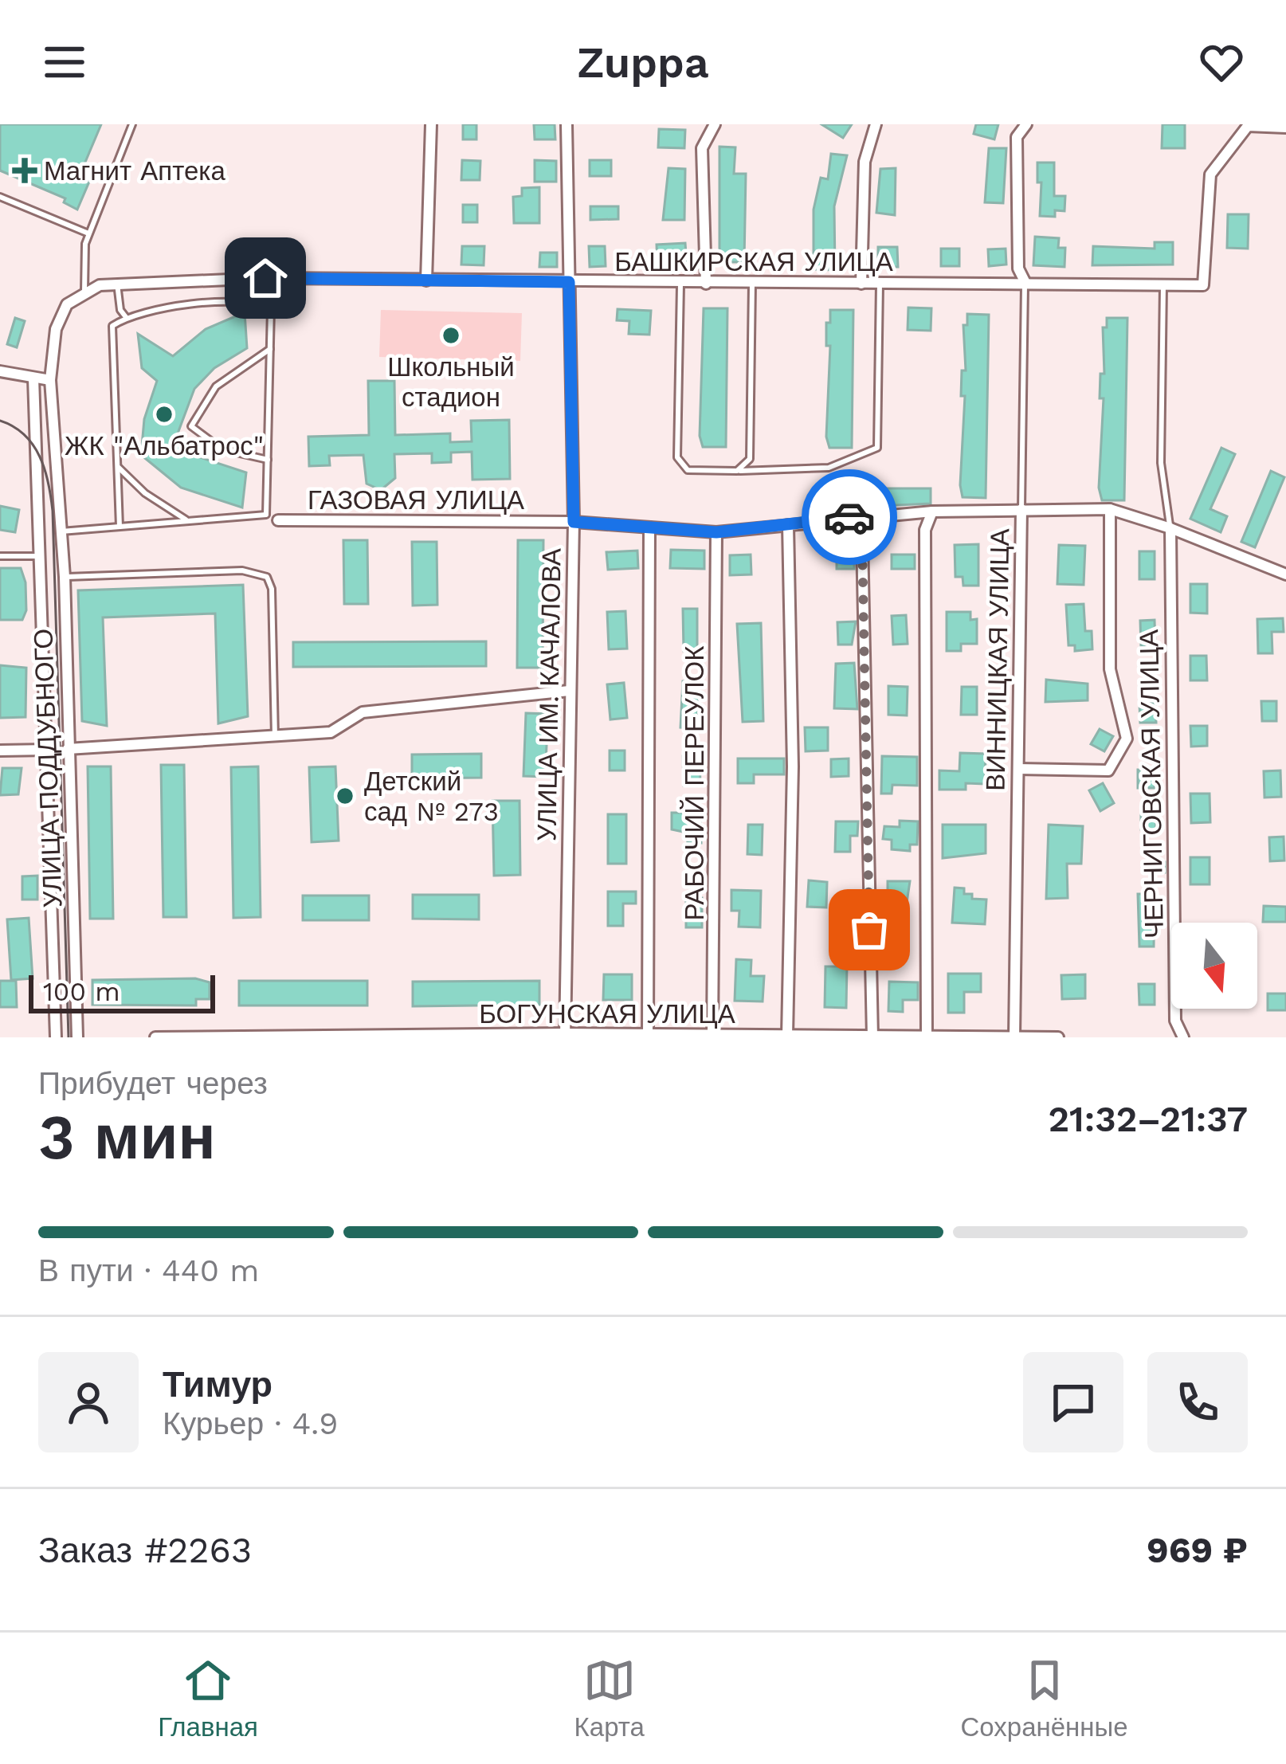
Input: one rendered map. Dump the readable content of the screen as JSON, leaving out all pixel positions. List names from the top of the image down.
{
  "streets": {
    "street": [
      "БАШКИРСКАЯ УЛИЦА",
      "ГАЗОВАЯ УЛИЦА",
      "ВИННИЦКАЯ УЛИЦА",
      "УЛИЦА ИМ. КАЧАЛОВА",
      "УЛИЦА ПОДДУБНОГО",
      "РАБОЧИЙ ПЕРЕУЛОК",
      "ЧЕРНИГОВСКАЯ УЛИЦА",
      "БОГУНСКАЯ УЛИЦА"
    ]
  },
  "crossings": [
    ["БАШКИРСКАЯ УЛИЦА", "ВИННИЦКАЯ УЛИЦА"],
    ["БАШКИРСКАЯ УЛИЦА", "УЛИЦА ИМ. КАЧАЛОВА"],
    ["ГАЗОВАЯ УЛИЦА", "ВИННИЦКАЯ УЛИЦА"],
    ["ГАЗОВАЯ УЛИЦА", "УЛИЦА ИМ. КАЧАЛОВА"],
    ["ГАЗОВАЯ УЛИЦА", "РАБОЧИЙ ПЕРЕУЛОК"],
    ["ГАЗОВАЯ УЛИЦА", "ЧЕРНИГОВСКАЯ УЛИЦА"],
    ["ВИННИЦКАЯ УЛИЦА", "БОГУНСКАЯ УЛИЦА"],
    ["УЛИЦА ИМ. КАЧАЛОВА", "БОГУНСКАЯ УЛИЦА"],
    ["РАБОЧИЙ ПЕРЕУЛОК", "БОГУНСКАЯ УЛИЦА"]
  ],
  "places": {
    "health": ["Магнит Аптека"],
    "other": ["Школьный стадион", "ЖК \"Альбатрос\"", "Детский сад № 273"]
  },
  "scale_bar": "100 m",
  "north": "bottom",
  "page": {
    "header": "Zuppa",
    "scale": "100 m",
    "heading": ["3 мин", "Прибудет через", "21:32–21:37"],
    "panel": [
      "Тимур",
      "Курьер · 4.9",
      "Заказ #2263",
      "969 ₽"
    ],
    "bar": "В пути · 440 m",
    "tabs": ["Главная", "Карта", "Сохранённые"]
  }
}
